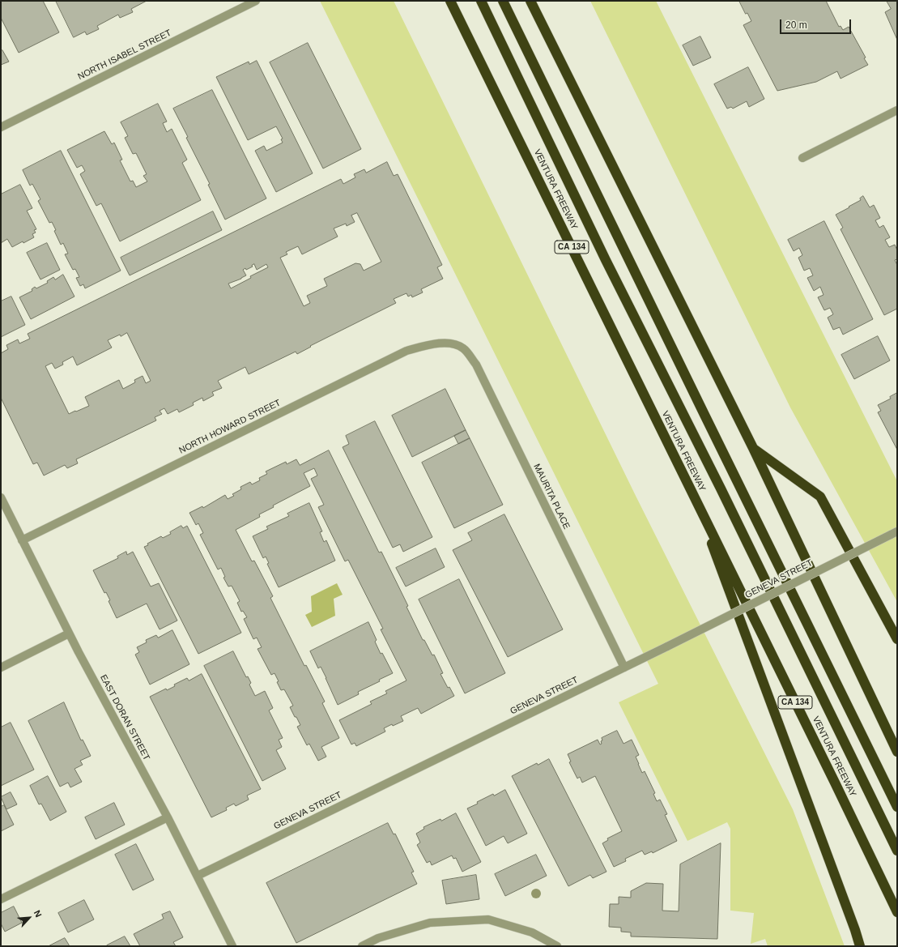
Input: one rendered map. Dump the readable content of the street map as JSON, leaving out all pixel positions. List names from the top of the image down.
{
  "streets": {
    "highway": ["VENTURA FREEWAY", "CA 134"],
    "street": [
      "NORTH ISABEL STREET",
      "NORTH HOWARD STREET",
      "MAURITA PLACE",
      "GENEVA STREET",
      "EAST DORAN STREET"
    ]
  },
  "crossings": [
    ["NORTH HOWARD STREET", "MAURITA PLACE"],
    ["NORTH HOWARD STREET", "EAST DORAN STREET"],
    ["MAURITA PLACE", "GENEVA STREET"],
    ["GENEVA STREET", "EAST DORAN STREET"]
  ],
  "scale_bar": "20 m",
  "north": "top right"
}
